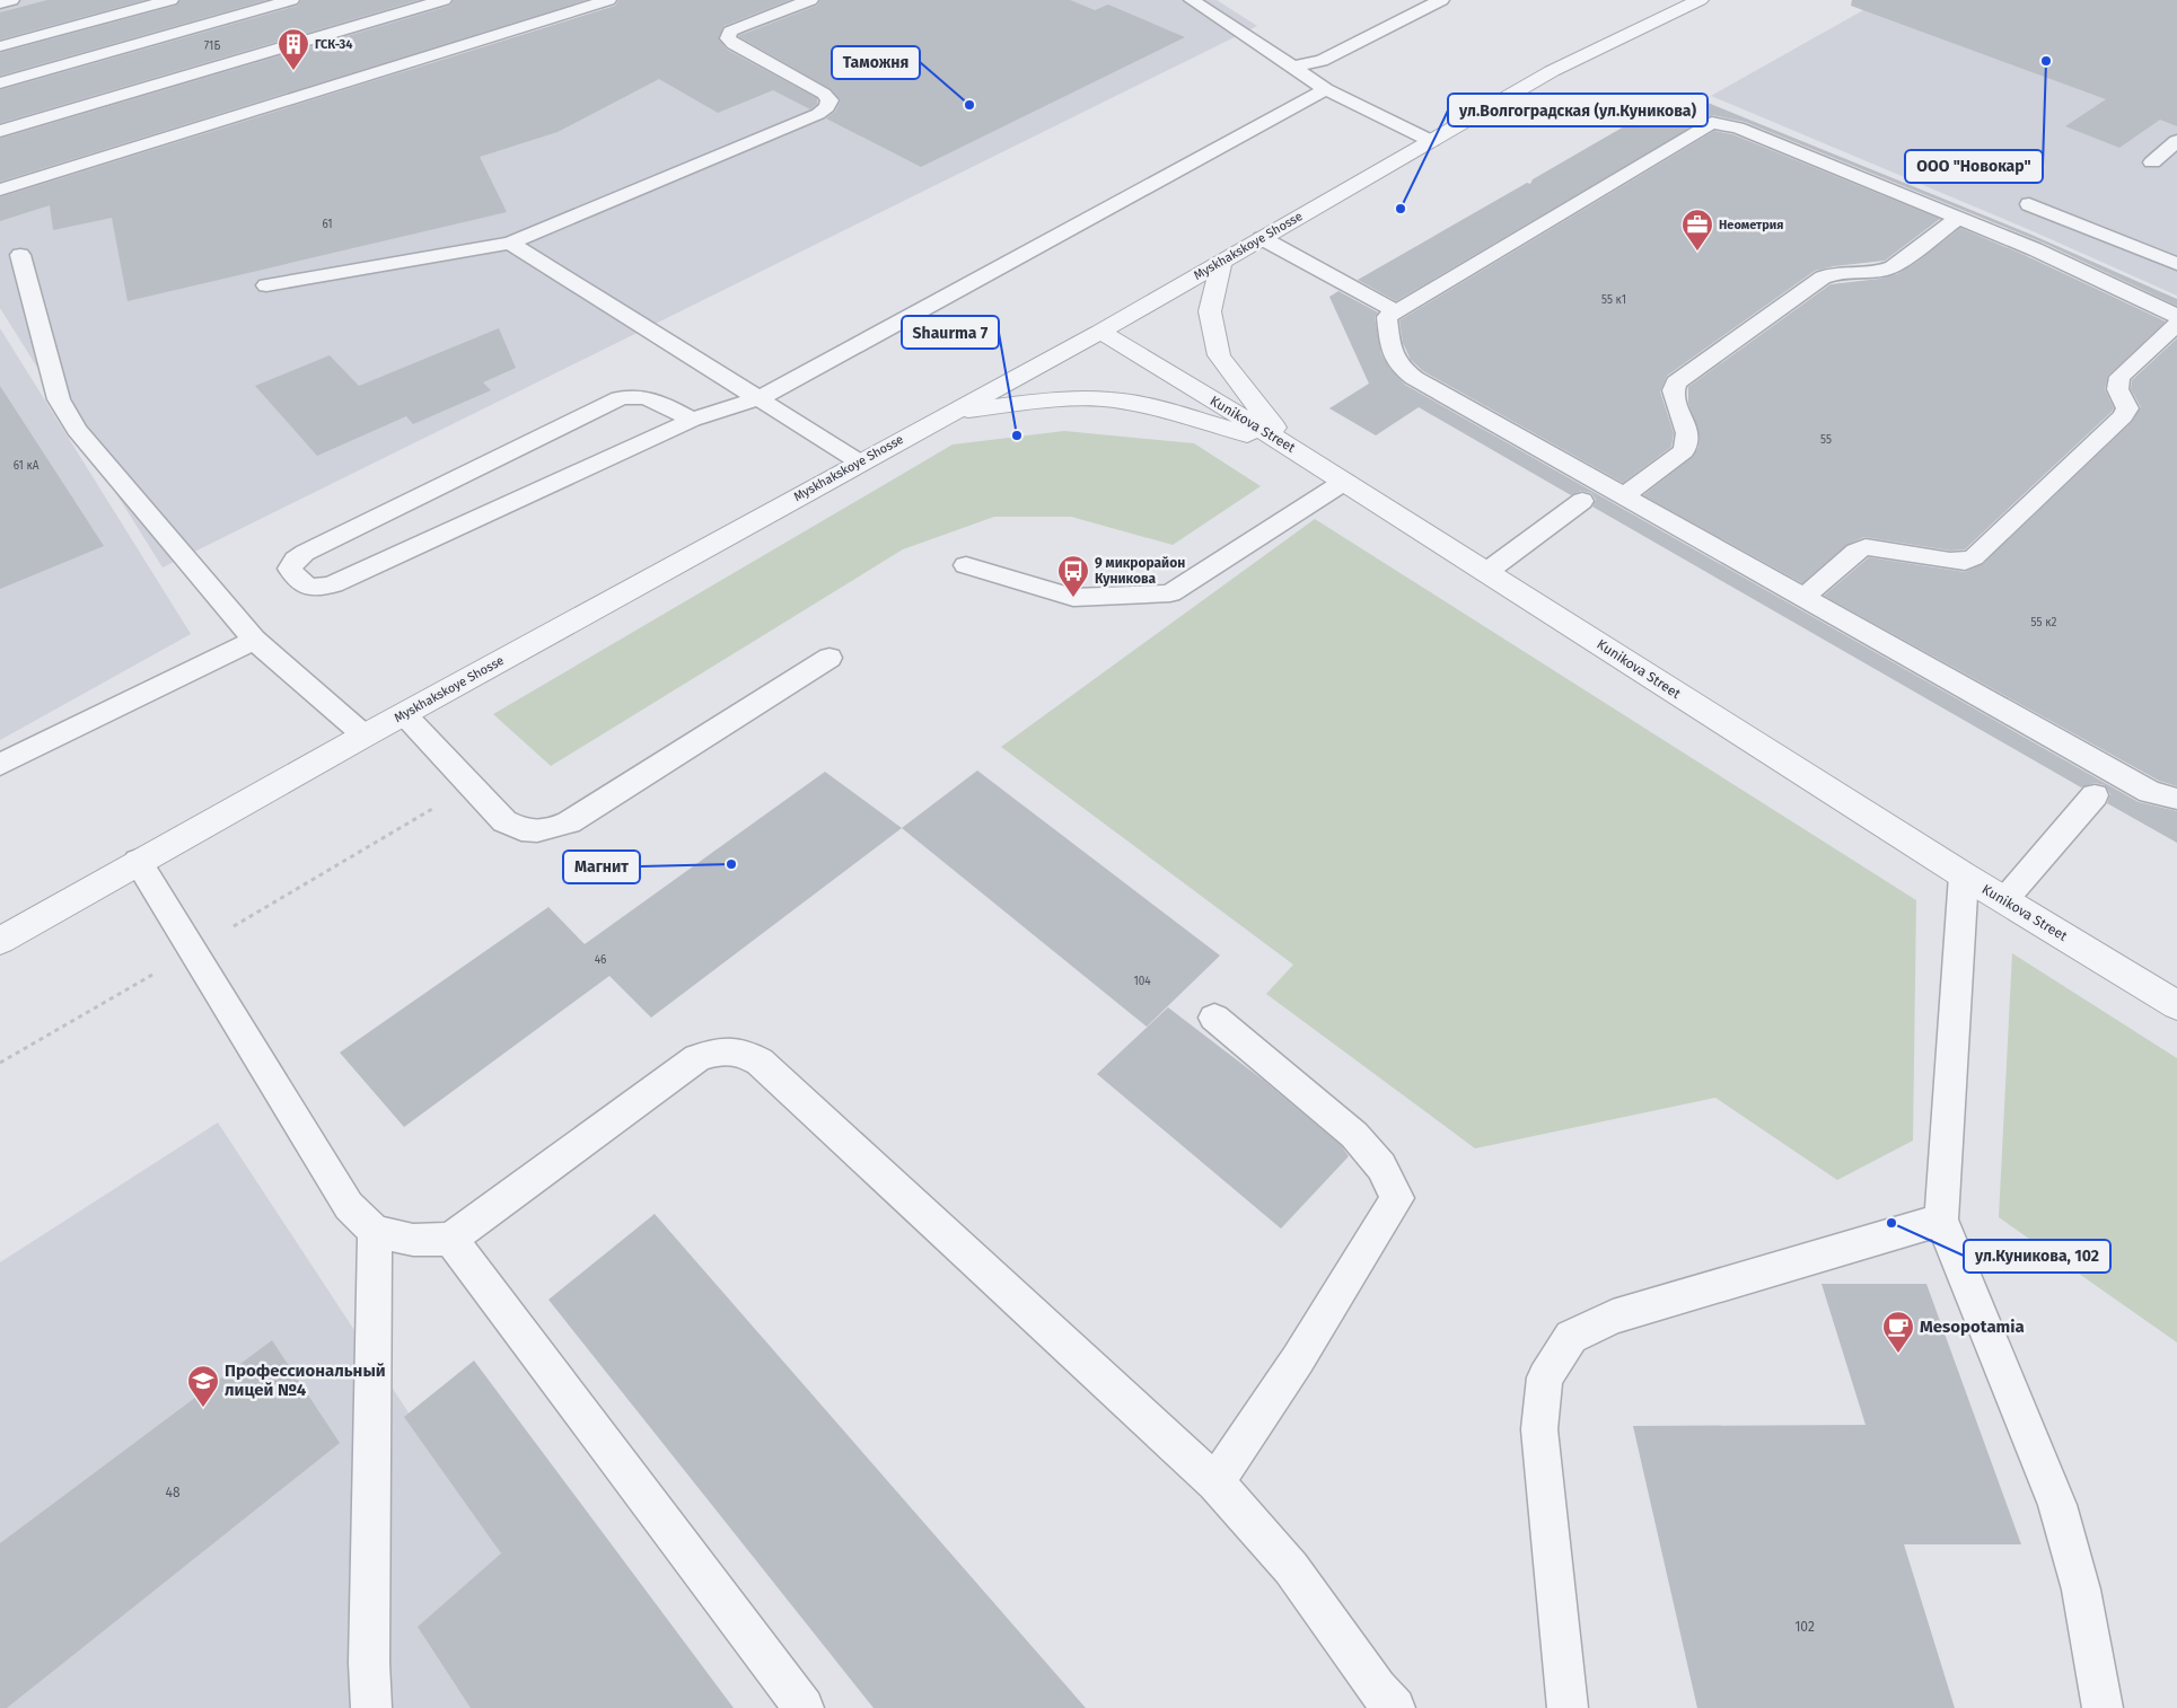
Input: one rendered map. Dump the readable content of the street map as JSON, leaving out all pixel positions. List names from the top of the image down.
{
  "streets": {
    "street": ["Myskhakskoye Shosse", "Kunikova Street"]
  },
  "crossings": [
    ["Myskhakskoye Shosse", "Kunikova Street"]
  ],
  "places": {
    "other": [
      "ООО \"Новокар\"",
      "Таможня",
      "ул.Волгоградская (ул.Куникова)",
      "Shaurma 7",
      "Магнит",
      "ул.Куникова, 102"
    ],
    "building": ["ГСК-34"],
    "office": ["Неометрия"],
    "bus stop": ["9 микрорайон Куникова"],
    "cafe": ["Mesopotamia"],
    "school or university": ["Профессиональный лицей №4"]
  },
  "house_numbers": [
    "71Б",
    "61",
    "55 к1",
    "55",
    "61 кА",
    "55 к2",
    "46",
    "104",
    "48",
    "102"
  ]
}
